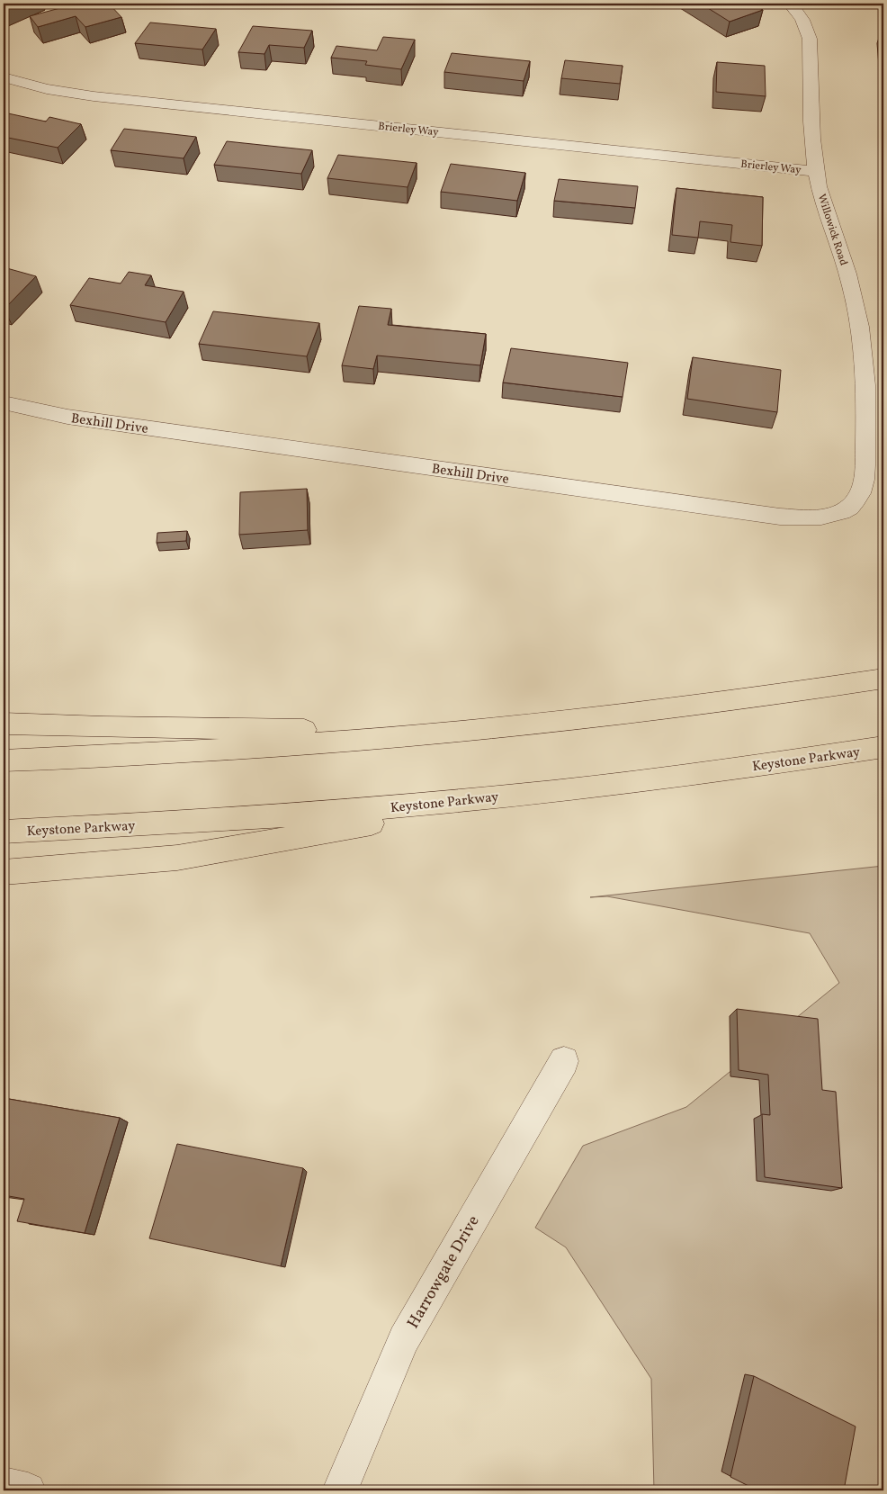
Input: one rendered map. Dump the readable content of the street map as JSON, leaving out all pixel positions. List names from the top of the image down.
{
  "streets": {
    "highway": ["Keystone Parkway"],
    "street": [
      "Brierley Way",
      "Willowick Road",
      "Bexhill Drive",
      "Harrowgate Drive"
    ]
  },
  "crossings": [
    ["Brierley Way", "Willowick Road"],
    ["Willowick Road", "Bexhill Drive"]
  ]
}
